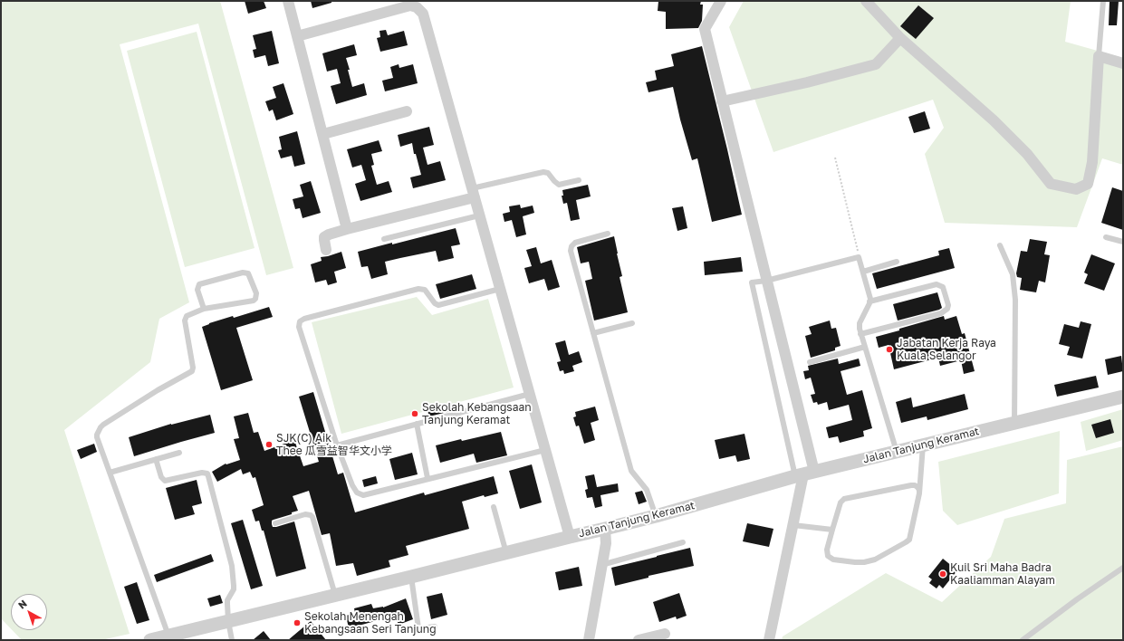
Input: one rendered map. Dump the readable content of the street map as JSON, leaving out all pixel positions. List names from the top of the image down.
{
  "streets": {
    "street": ["Jalan Tanjung Keramat"]
  },
  "places": [
    "Jabatan Kerja Raya Kuala Selangor",
    "Sekolah Kebangsaan Tanjung Keramat",
    "SJK(C) Aik Thee 瓜雪益智华文小学",
    "Kuil Sri Maha Badra Kaaliamman Alayam",
    "Sekolah Menengah Kebangsaan Seri Tanjung"
  ],
  "north": "top left"
}
